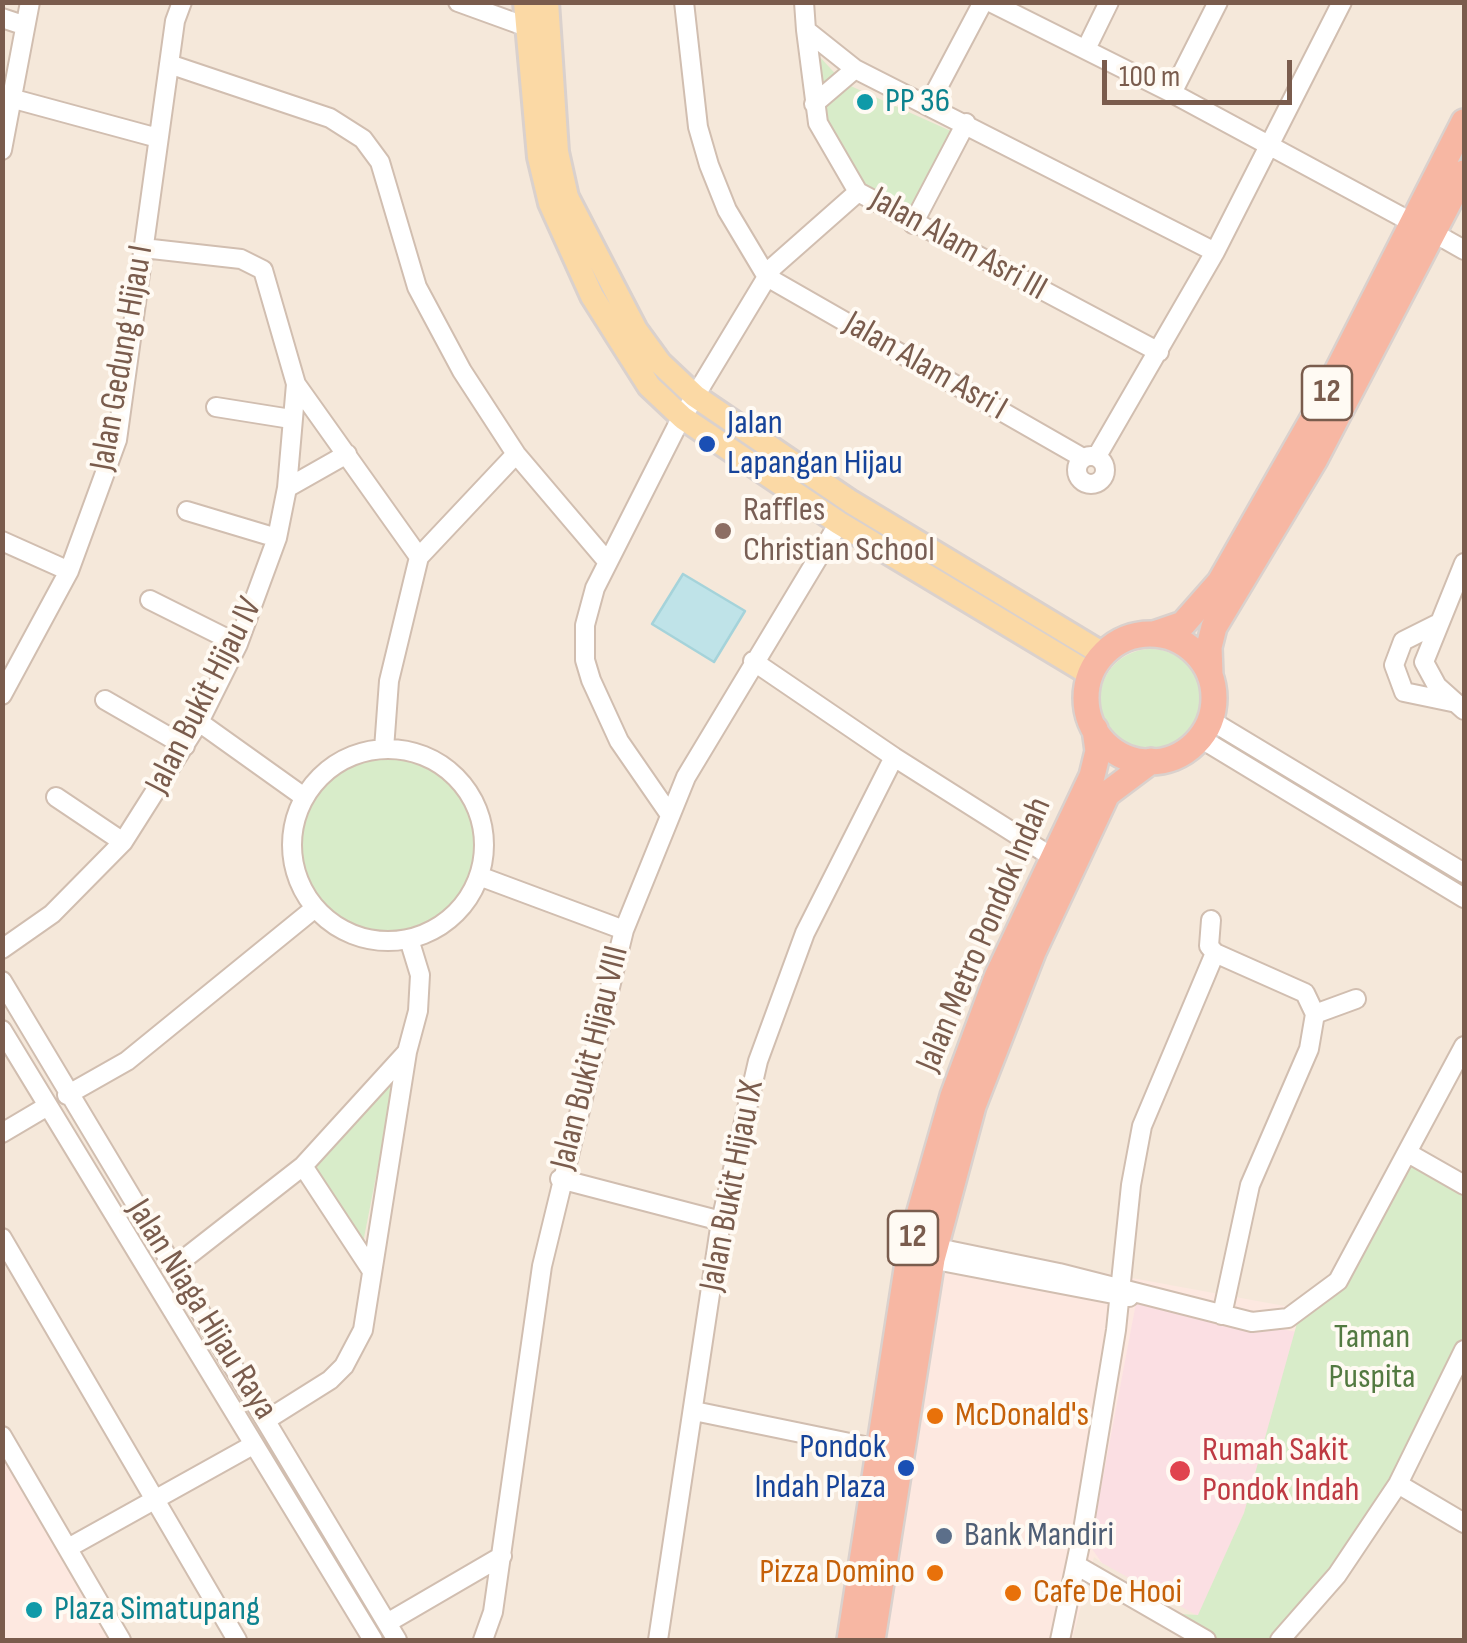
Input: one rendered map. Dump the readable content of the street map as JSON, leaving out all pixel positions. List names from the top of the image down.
{
  "streets": {
    "highway": ["12", "Jalan Metro Pondok Indah"],
    "street": [
      "Jalan Alam Asri III",
      "Jalan Gedung Hijau I",
      "Jalan Alam Asri I",
      "Jalan Bukit Hijau IV",
      "Jalan Bukit Hijau VIII",
      "Jalan Bukit Hijau IX",
      "Jalan Niaga Hijau Raya"
    ]
  },
  "crossings": [
    ["Jalan Alam Asri III", "Jalan Alam Asri I"],
    ["12", "Jalan Metro Pondok Indah"]
  ],
  "parks": ["Taman Puspita"],
  "places": [
    "PP 36",
    "Jalan Lapangan Hijau",
    "Raffles Christian School",
    "McDonald's",
    "Pondok Indah Plaza",
    "Rumah Sakit Pondok Indah",
    "Bank Mandiri",
    "Pizza Domino",
    "Cafe De Hooi",
    "Plaza Simatupang"
  ],
  "scale_bar": "100 m"
}
